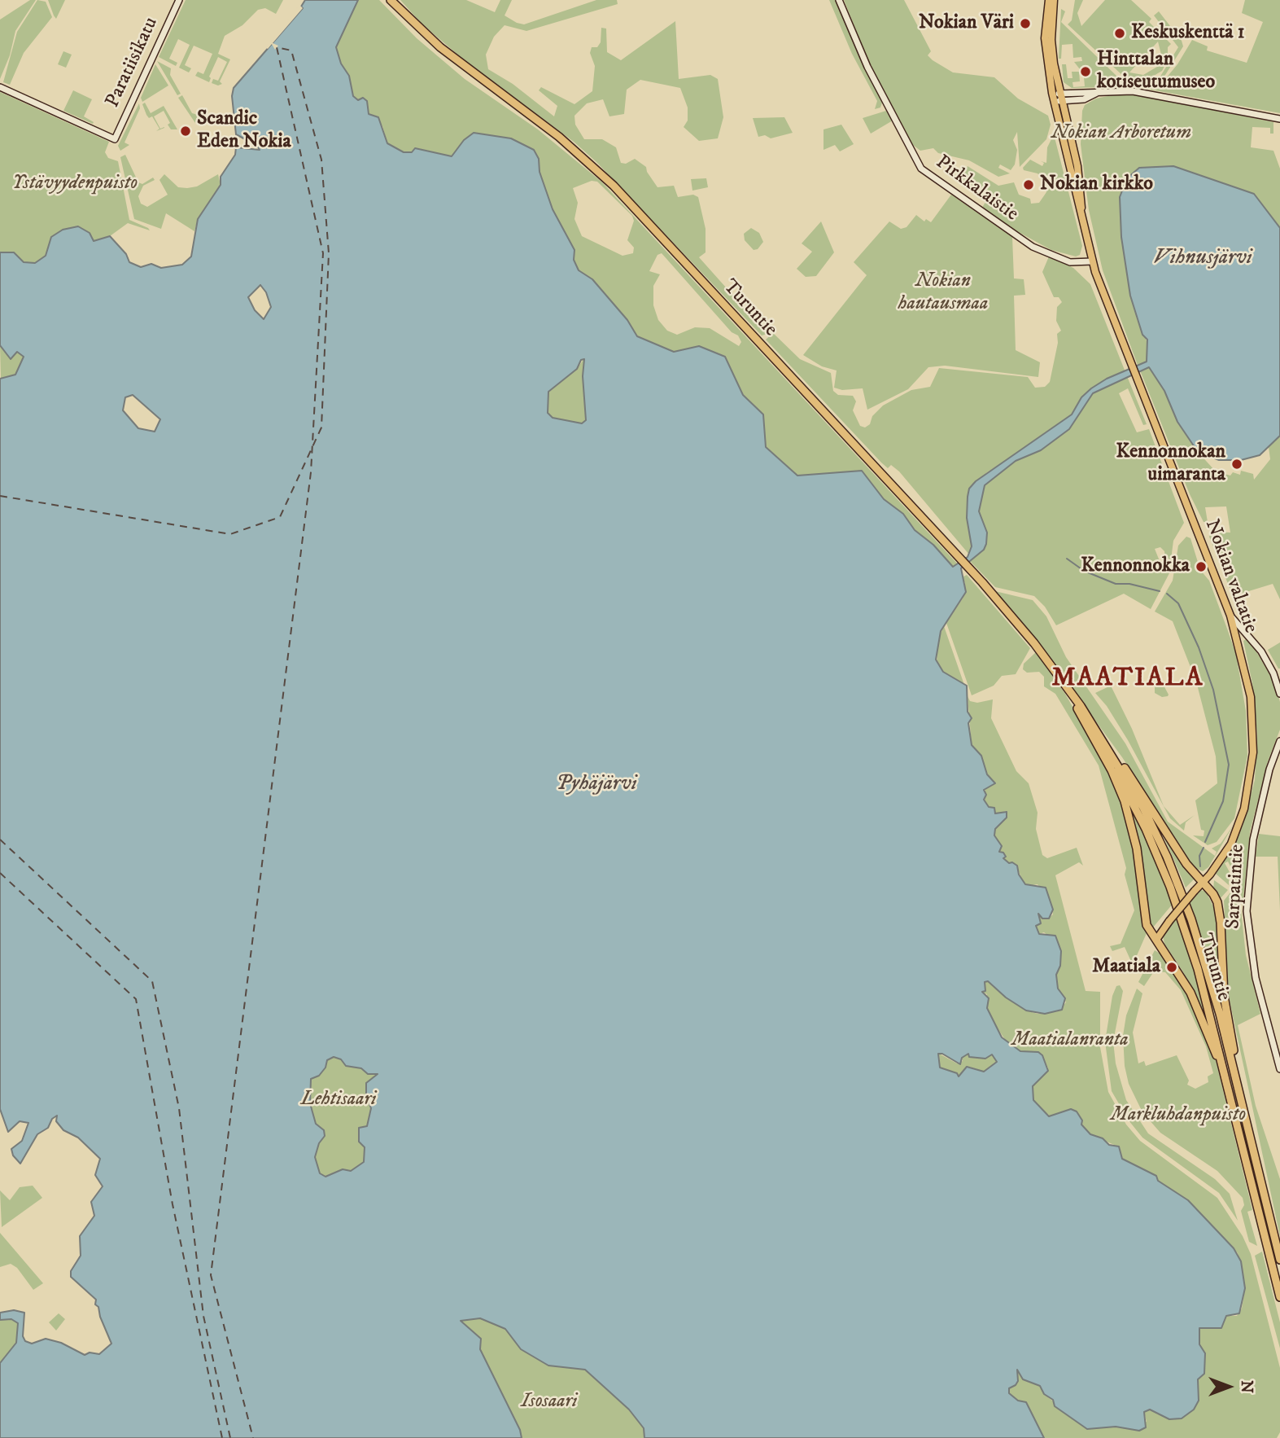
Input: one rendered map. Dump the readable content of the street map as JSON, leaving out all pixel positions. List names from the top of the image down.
{
  "streets": {
    "highway": ["Turuntie"],
    "main road": ["Nokian valtatie"],
    "street": ["Paratiisikatu", "Pirkkalaistie", "Sarpatintie"]
  },
  "crossings": [
    ["Pirkkalaistie", "Nokian valtatie"]
  ],
  "districts": ["MAATIALA"],
  "water": ["Vihnusjärvi", "Pyhäjärvi"],
  "parks": [
    "Nokian Arboretum",
    "Ystävyydenpuisto",
    "Nokian hautausmaa",
    "Maatialanranta",
    "Lehtisaari",
    "Markluhdanpuisto",
    "Isosaari"
  ],
  "places": [
    "Nokian Väri",
    "Keskuskenttä 1",
    "Hinttalan kotiseutumuseo",
    "Scandic Eden Nokia",
    "Nokian kirkko",
    "Kennonnokan uimaranta",
    "Kennonnokka",
    "Maatiala"
  ],
  "north": "right"
}
